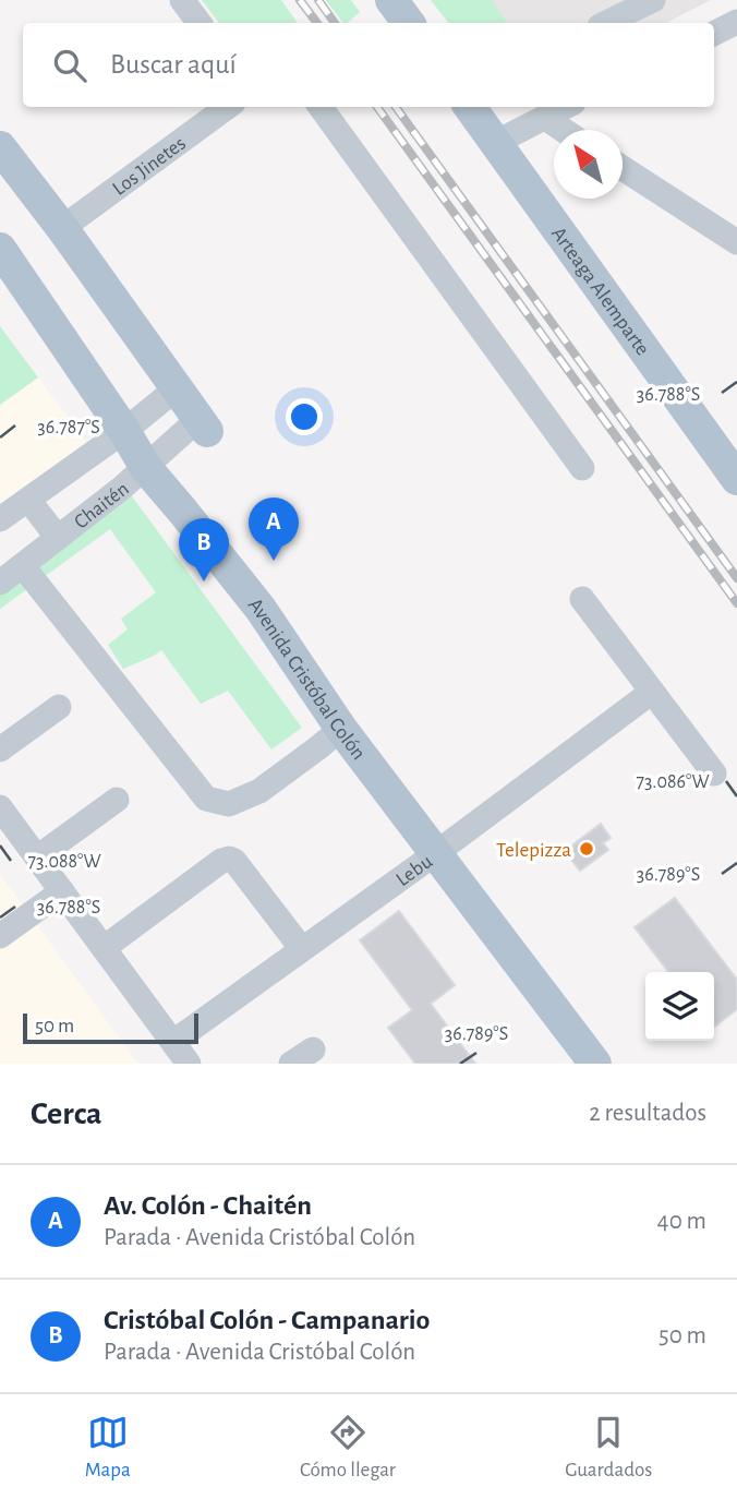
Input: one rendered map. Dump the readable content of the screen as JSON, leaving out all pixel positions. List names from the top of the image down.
{
  "streets": {
    "main road": ["Arteaga Alemparte", "Avenida Cristóbal Colón"],
    "street": ["Los Jinetes", "Chaitén", "Lebu"]
  },
  "crossings": [
    ["Chaitén", "Avenida Cristóbal Colón"],
    ["Avenida Cristóbal Colón", "Lebu"]
  ],
  "places": ["Telepizza"],
  "scale_bar": "50 m",
  "north": "top left",
  "page": {
    "search": "Buscar aquí",
    "pins": ["A", "B"],
    "scale": "50 m",
    "heading": ["Cerca", "2 resultados"],
    "list": [
      {
        "mark": "A",
        "name": "Av. Colón - Chaitén",
        "note": "Parada · Avenida Cristóbal Colón",
        "value": "40 m"
      },
      {
        "mark": "B",
        "name": "Cristóbal Colón - Campanario",
        "note": "Parada · Avenida Cristóbal Colón",
        "value": "50 m"
      }
    ],
    "nav": ["Mapa", "Cómo llegar", "Guardados"]
  },
  "coordinates": [
    "36.788°S",
    "36.787°S",
    "73.086°W",
    "73.088°W",
    "36.789°S"
  ]
}
